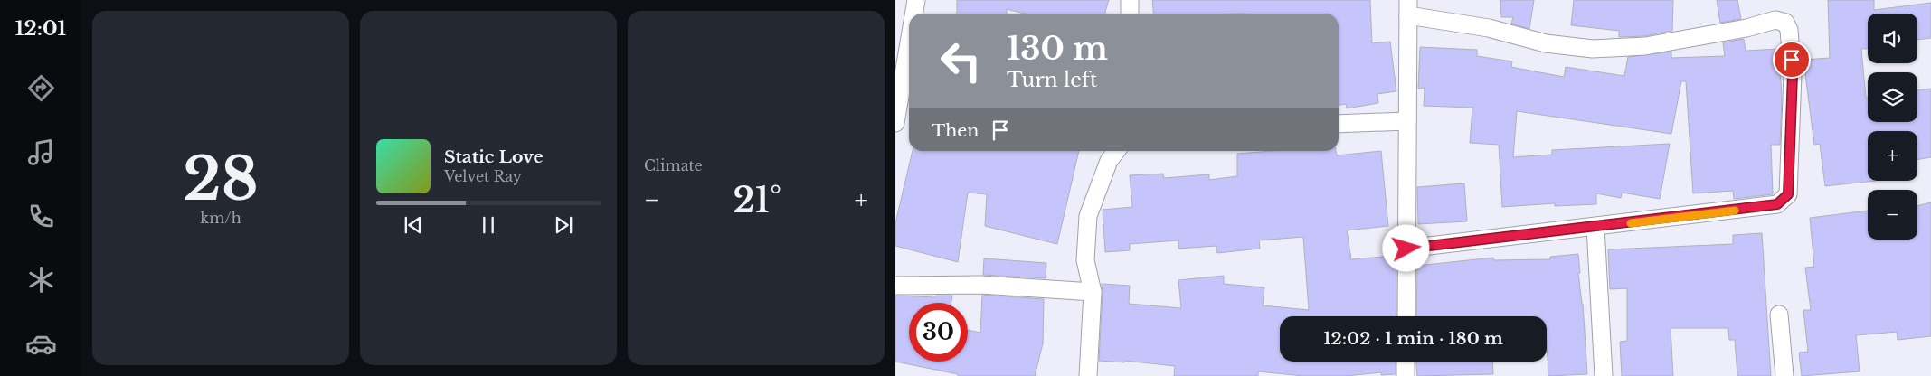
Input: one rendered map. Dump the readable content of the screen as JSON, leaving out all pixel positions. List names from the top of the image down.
{
  "page": {
    "tabs": "12:01",
    "tile": [
      ["28", "km/h"],
      "Climate"
    ],
    "map_buttons": ["+", "−"],
    "turn": ["130 m", "Turn left"],
    "then": "Then",
    "song": ["Static Love", "Velvet Ray"],
    "heat": ["−", "21°", "+"],
    "limit": "30",
    "trip": "12:02 · 1 min · 180 m"
  }
}
